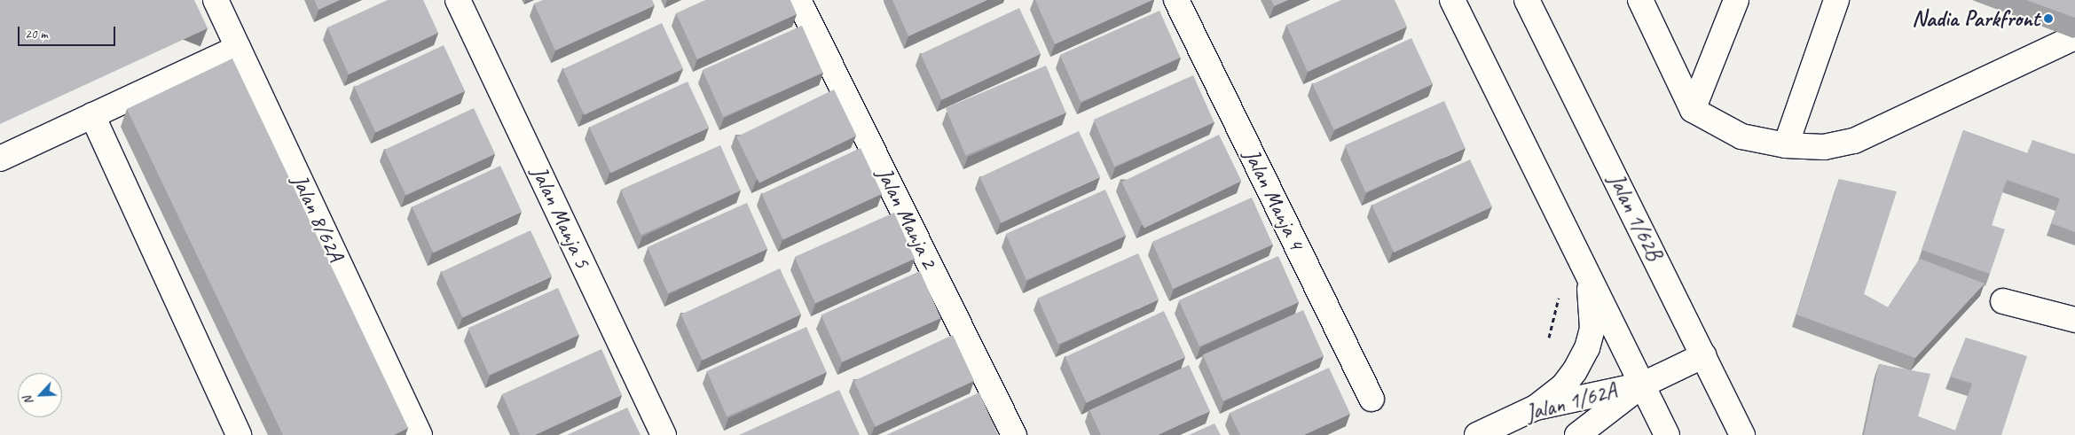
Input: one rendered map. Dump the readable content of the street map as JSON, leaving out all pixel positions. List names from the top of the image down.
{
  "streets": {
    "street": [
      "Jalan Manja 4",
      "Jalan Manja 5",
      "Jalan 1/62B",
      "Jalan 8/62A",
      "Jalan Manja 2",
      "Jalan 1/62A"
    ]
  },
  "crossings": [
    ["Jalan 1/62B", "Jalan 1/62A"]
  ],
  "places": ["Nadia Parkfront"],
  "scale_bar": "20 m",
  "north": "bottom left"
}
